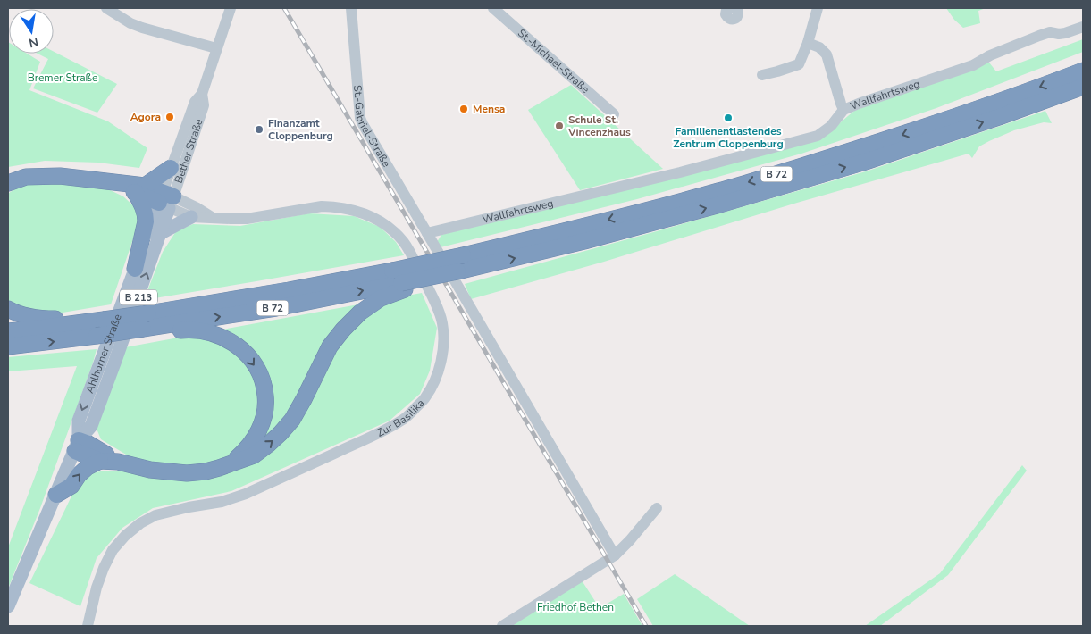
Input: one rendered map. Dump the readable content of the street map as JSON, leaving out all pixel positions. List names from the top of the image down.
{
  "streets": {
    "highway": ["B 72", "B 213"],
    "main road": ["Ahlhorner Straße"],
    "street": [
      "St.-Michael-Straße",
      "Wallfahrtsweg",
      "St.-Gabriel-Straße",
      "Bether Straße",
      "Zur Basilika"
    ]
  },
  "crossings": [
    ["Wallfahrtsweg", "St.-Gabriel-Straße"],
    ["Bether Straße", "Ahlhorner Straße"],
    ["Bether Straße", "Zur Basilika"],
    ["B 72", "Ahlhorner Straße"],
    ["B 213", "Ahlhorner Straße"],
    ["Ahlhorner Straße", "Zur Basilika"]
  ],
  "parks": ["Bremer Straße", "Friedhof Bethen"],
  "places": [
    "Mensa",
    "Agora",
    "Familienentlastendes Zentrum Cloppenburg",
    "Schule St. Vincenzhaus",
    "Finanzamt Cloppenburg"
  ],
  "north": "bottom"
}
